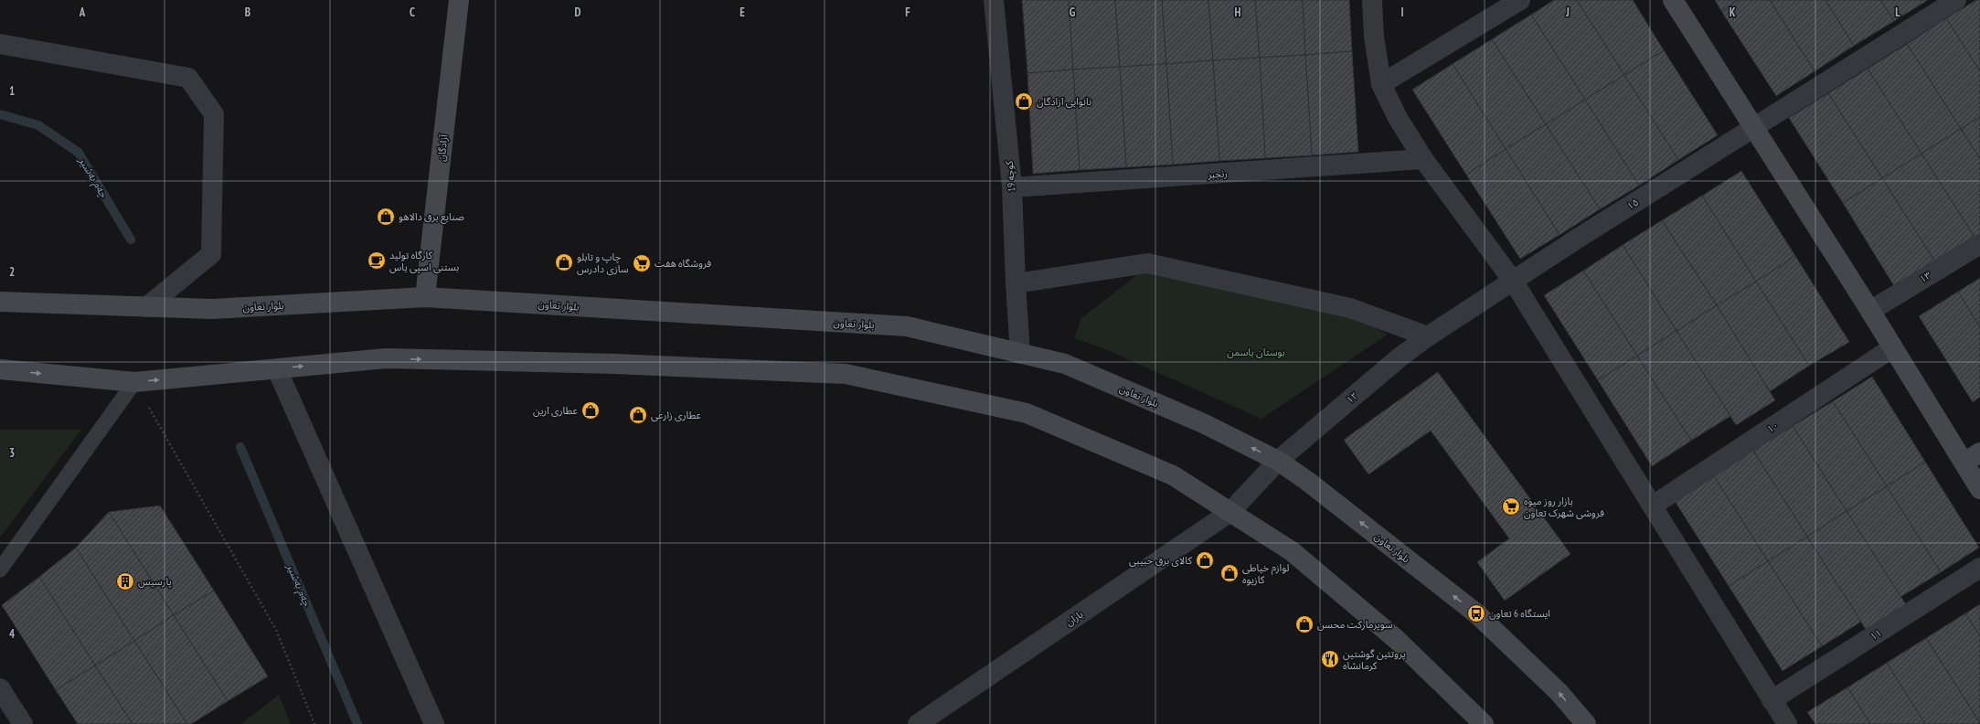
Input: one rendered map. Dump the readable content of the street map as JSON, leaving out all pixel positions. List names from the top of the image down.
{
  "streets": {
    "main road": ["آزادگان", "بلوار تعاون"],
    "street": [
      "رنجبر",
      "کوچه 19",
      "۱۵",
      "۱۳",
      "۱۲",
      "۱۰",
      "باران",
      "۱۱"
    ]
  },
  "crossings": [
    ["آزادگان", "بلوار تعاون"],
    ["رنجبر", "کوچه 19"],
    ["کوچه 19", "بلوار تعاون"],
    ["۱۵", "۱۲"],
    ["بلوار تعاون", "۱۲"],
    ["۱۲", "باران"]
  ],
  "water": ["چەم بەشیر"],
  "parks": ["بوستان یاسمن"],
  "places": {
    "shop": [
      "نانوایی آزادگان",
      "صنایع برق دالاهو",
      "چاپ و تابلو سازی دادرس",
      "عطاری آرین",
      "عطاری زارعی",
      "کالای برق حبیبی",
      "لوازم خیاطی کازیوه",
      "سوپرمارکت محسن"
    ],
    "cafe": ["کارگاه تولید بستنی اسپی یاس"],
    "supermarket": ["فروشگاه هفت", "بازار روز میوه فروشی شهرک تعاون"],
    "building": ["پارسیس"],
    "bus stop": ["ایستگاه 6 تعاون"],
    "restaurant": ["پروتئین گوشتین کرمانشاه"]
  },
  "grid": {
    "columns": [
      "A",
      "B",
      "C",
      "D",
      "E",
      "F",
      "G",
      "H",
      "I",
      "J",
      "K",
      "L"
    ],
    "rows": [
      "1",
      "2",
      "3",
      "4"
    ]
  }
}
